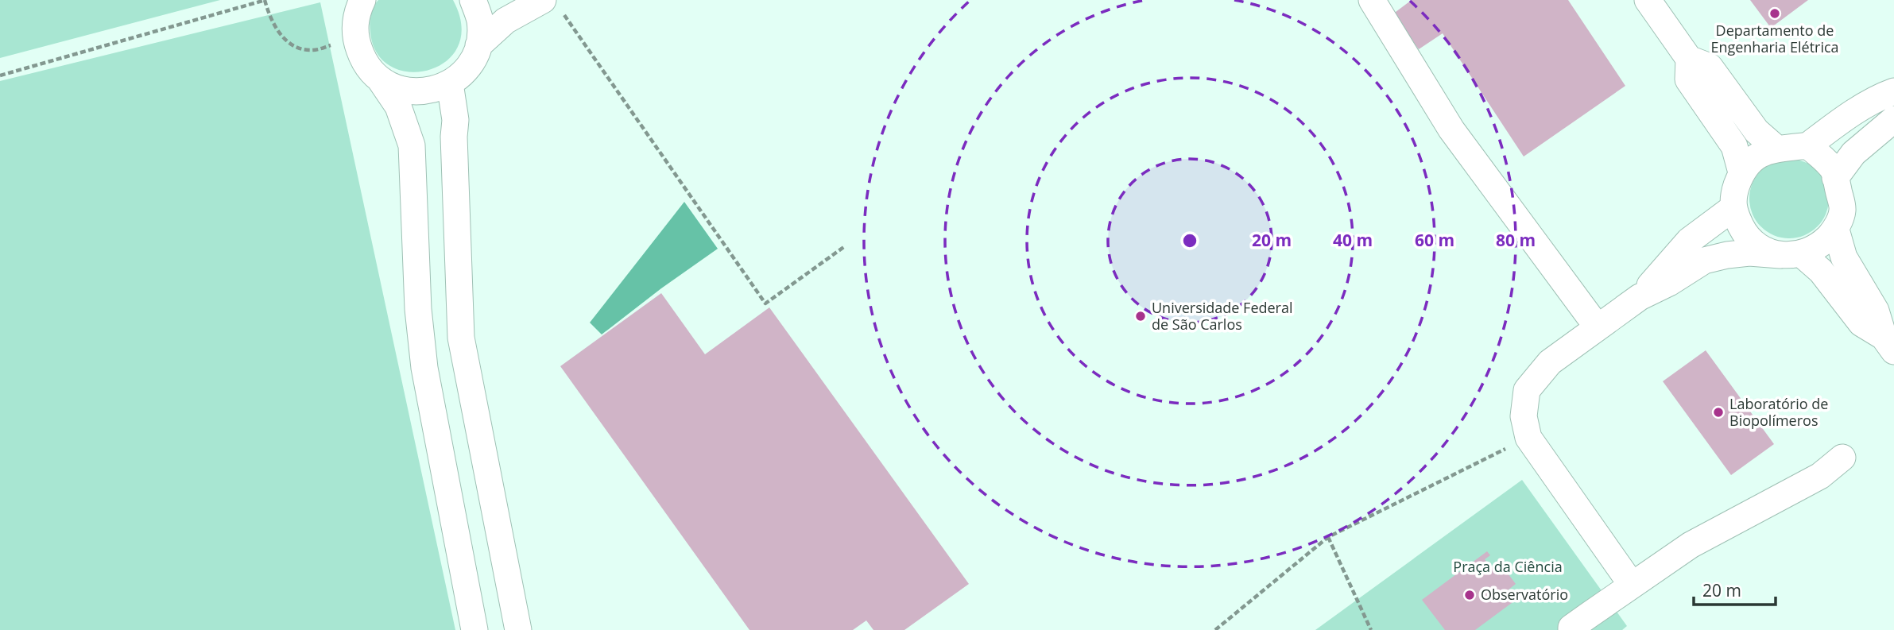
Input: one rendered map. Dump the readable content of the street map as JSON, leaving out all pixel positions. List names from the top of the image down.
{
  "parks": ["Praça da Ciência"],
  "places": [
    "Departamento de Engenharia Elétrica",
    "Universidade Federal de São Carlos",
    "Laboratório de Biopolímeros",
    "Observatório"
  ],
  "scale_bar": "20 m",
  "rings": [
    "20 m",
    "40 m",
    "60 m",
    "80 m"
  ]
}
